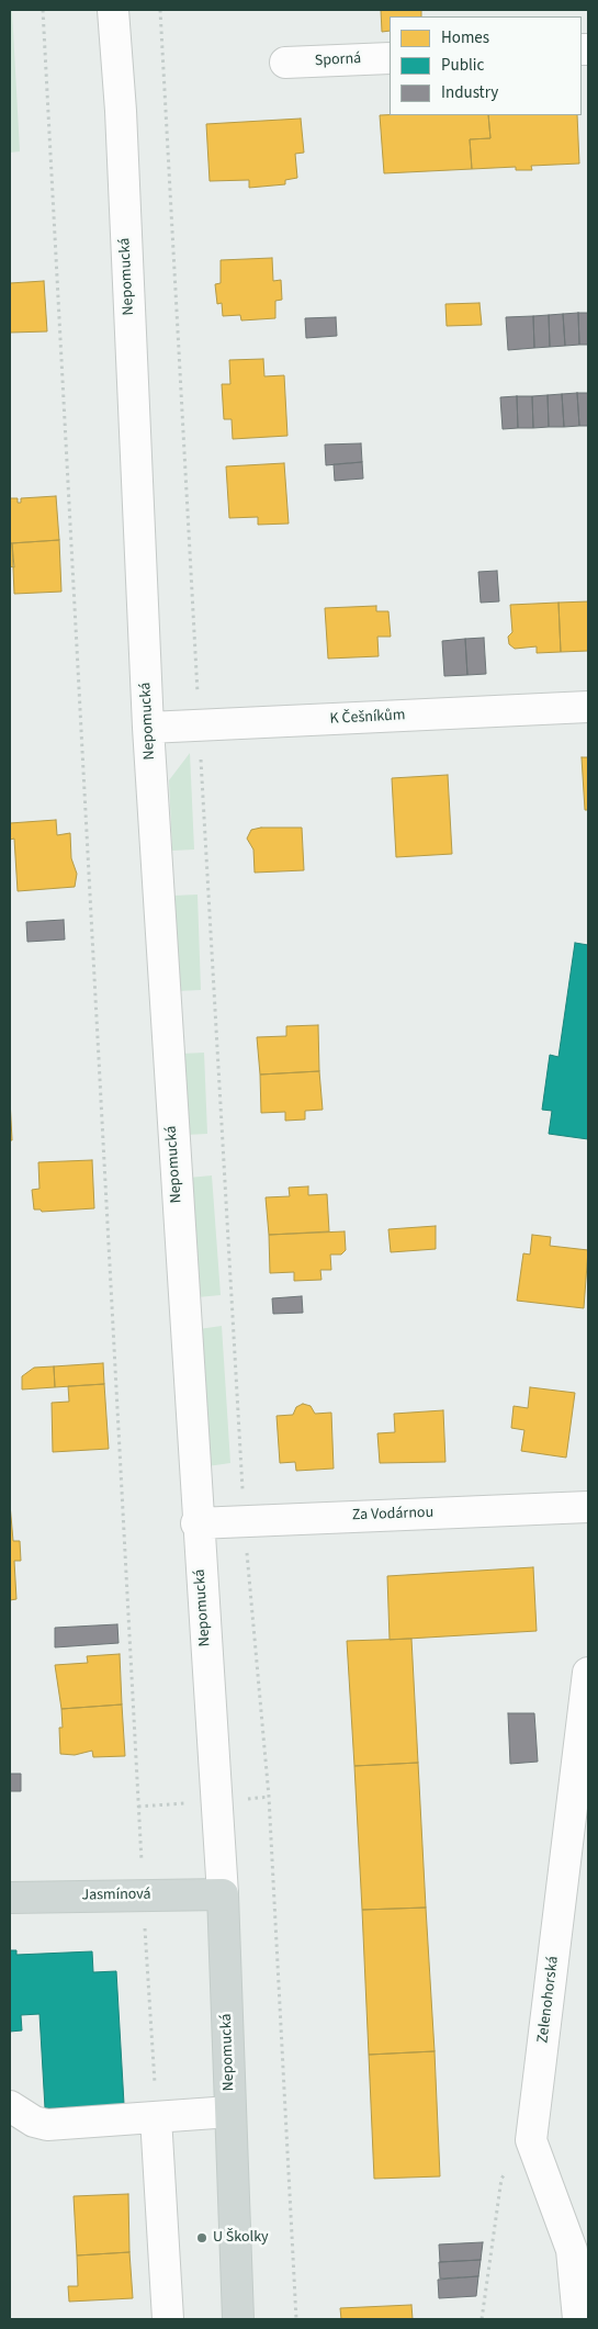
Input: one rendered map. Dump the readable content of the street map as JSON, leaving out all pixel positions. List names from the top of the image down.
{
  "streets": {
    "main road": ["Nepomucká", "Jasmínová"],
    "street": [
      "Sporná",
      "K Češníkům",
      "Za Vodárnou",
      "Zelenohorská"
    ]
  },
  "crossings": [
    ["Nepomucká", "K Češníkům"],
    ["Nepomucká", "Za Vodárnou"],
    ["Nepomucká", "Jasmínová"]
  ],
  "places": ["U Školky"],
  "legend": ["Homes", "Public", "Industry"]
}
